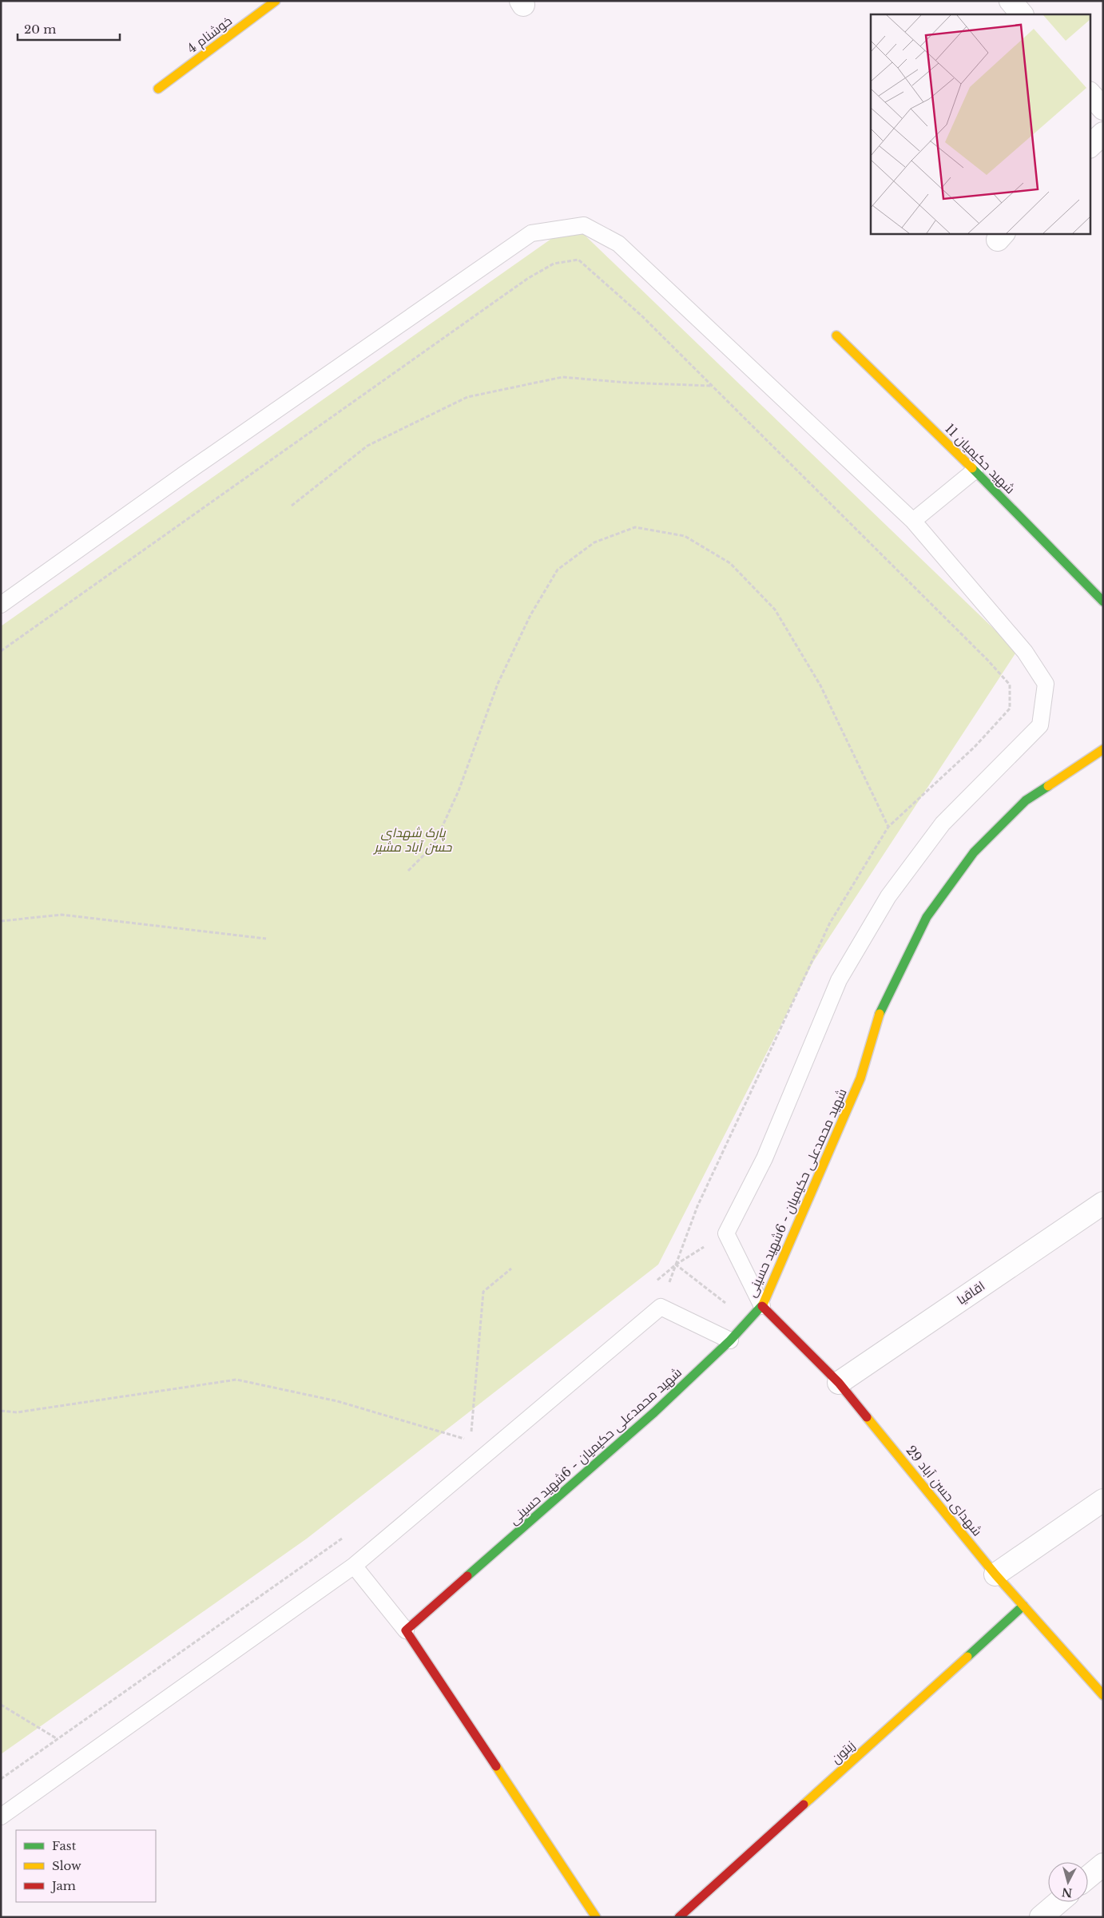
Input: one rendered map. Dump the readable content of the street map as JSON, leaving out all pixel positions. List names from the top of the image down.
{
  "streets": {
    "street": [
      "خوشنام 4",
      "شهید حکیمیان 11",
      "شهید محمدعلی حکیمیان - 6شهید حسینی",
      "اقاقیا",
      "شهدای حسن آباد 29",
      "زیتون"
    ]
  },
  "crossings": [
    ["شهید محمدعلی حکیمیان - 6شهید حسینی", "شهدای حسن آباد 29"],
    ["اقاقیا", "شهدای حسن آباد 29"],
    ["شهدای حسن آباد 29", "زیتون"]
  ],
  "parks": ["پارک شهدای حسن آباد مشیر"],
  "legend": ["Fast", "Slow", "Jam"],
  "scale_bar": "20 m",
  "north": "bottom"
}
